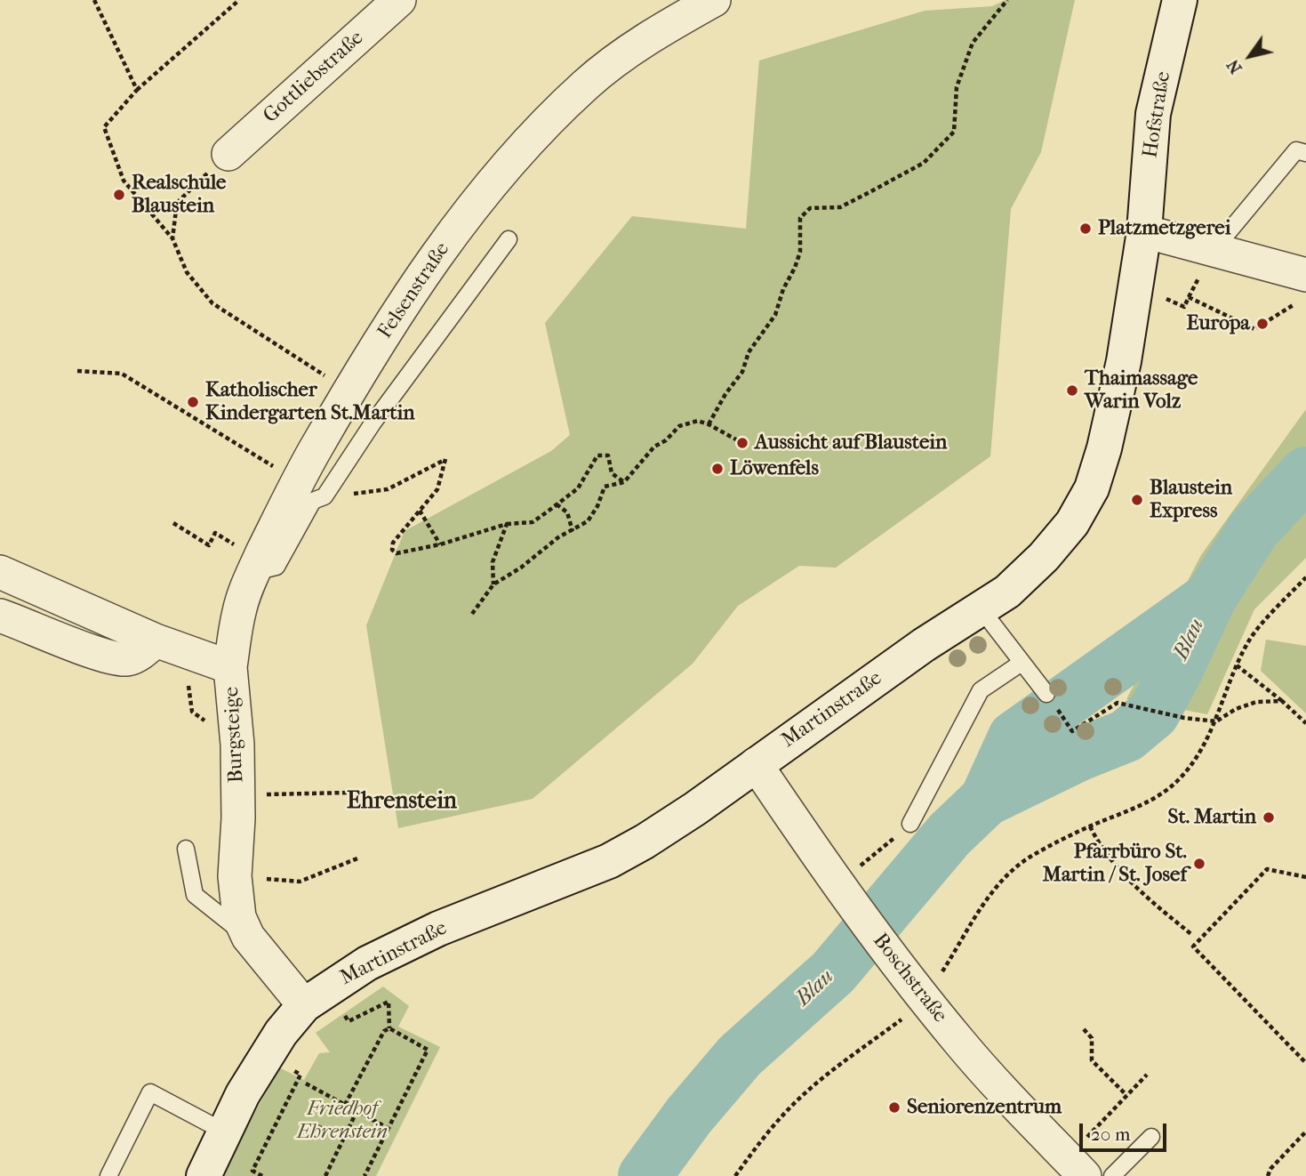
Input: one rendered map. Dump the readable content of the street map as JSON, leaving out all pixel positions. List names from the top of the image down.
{
  "streets": {
    "street": [
      "Gottliebstraße",
      "Hofstraße",
      "Felsenstraße",
      "Martinstraße",
      "Burgsteige",
      "Boschstraße"
    ]
  },
  "crossings": [
    ["Hofstraße", "Martinstraße"],
    ["Felsenstraße", "Burgsteige"],
    ["Martinstraße", "Burgsteige"],
    ["Martinstraße", "Boschstraße"]
  ],
  "districts": ["Ehrenstein"],
  "water": ["Blau"],
  "parks": ["Friedhof Ehrenstein"],
  "places": [
    "Realschule Blaustein",
    "Platzmetzgerei",
    "Europa",
    "Thaimassage Warin Volz",
    "Katholischer Kindergarten St.Martin",
    "Aussicht auf Blaustein",
    "Löwenfels",
    "Blaustein Express",
    "St. Martin",
    "Pfarrbüro St. Martin / St. Josef",
    "Seniorenzentrum"
  ],
  "scale_bar": "20 m",
  "north": "bottom left"
}
